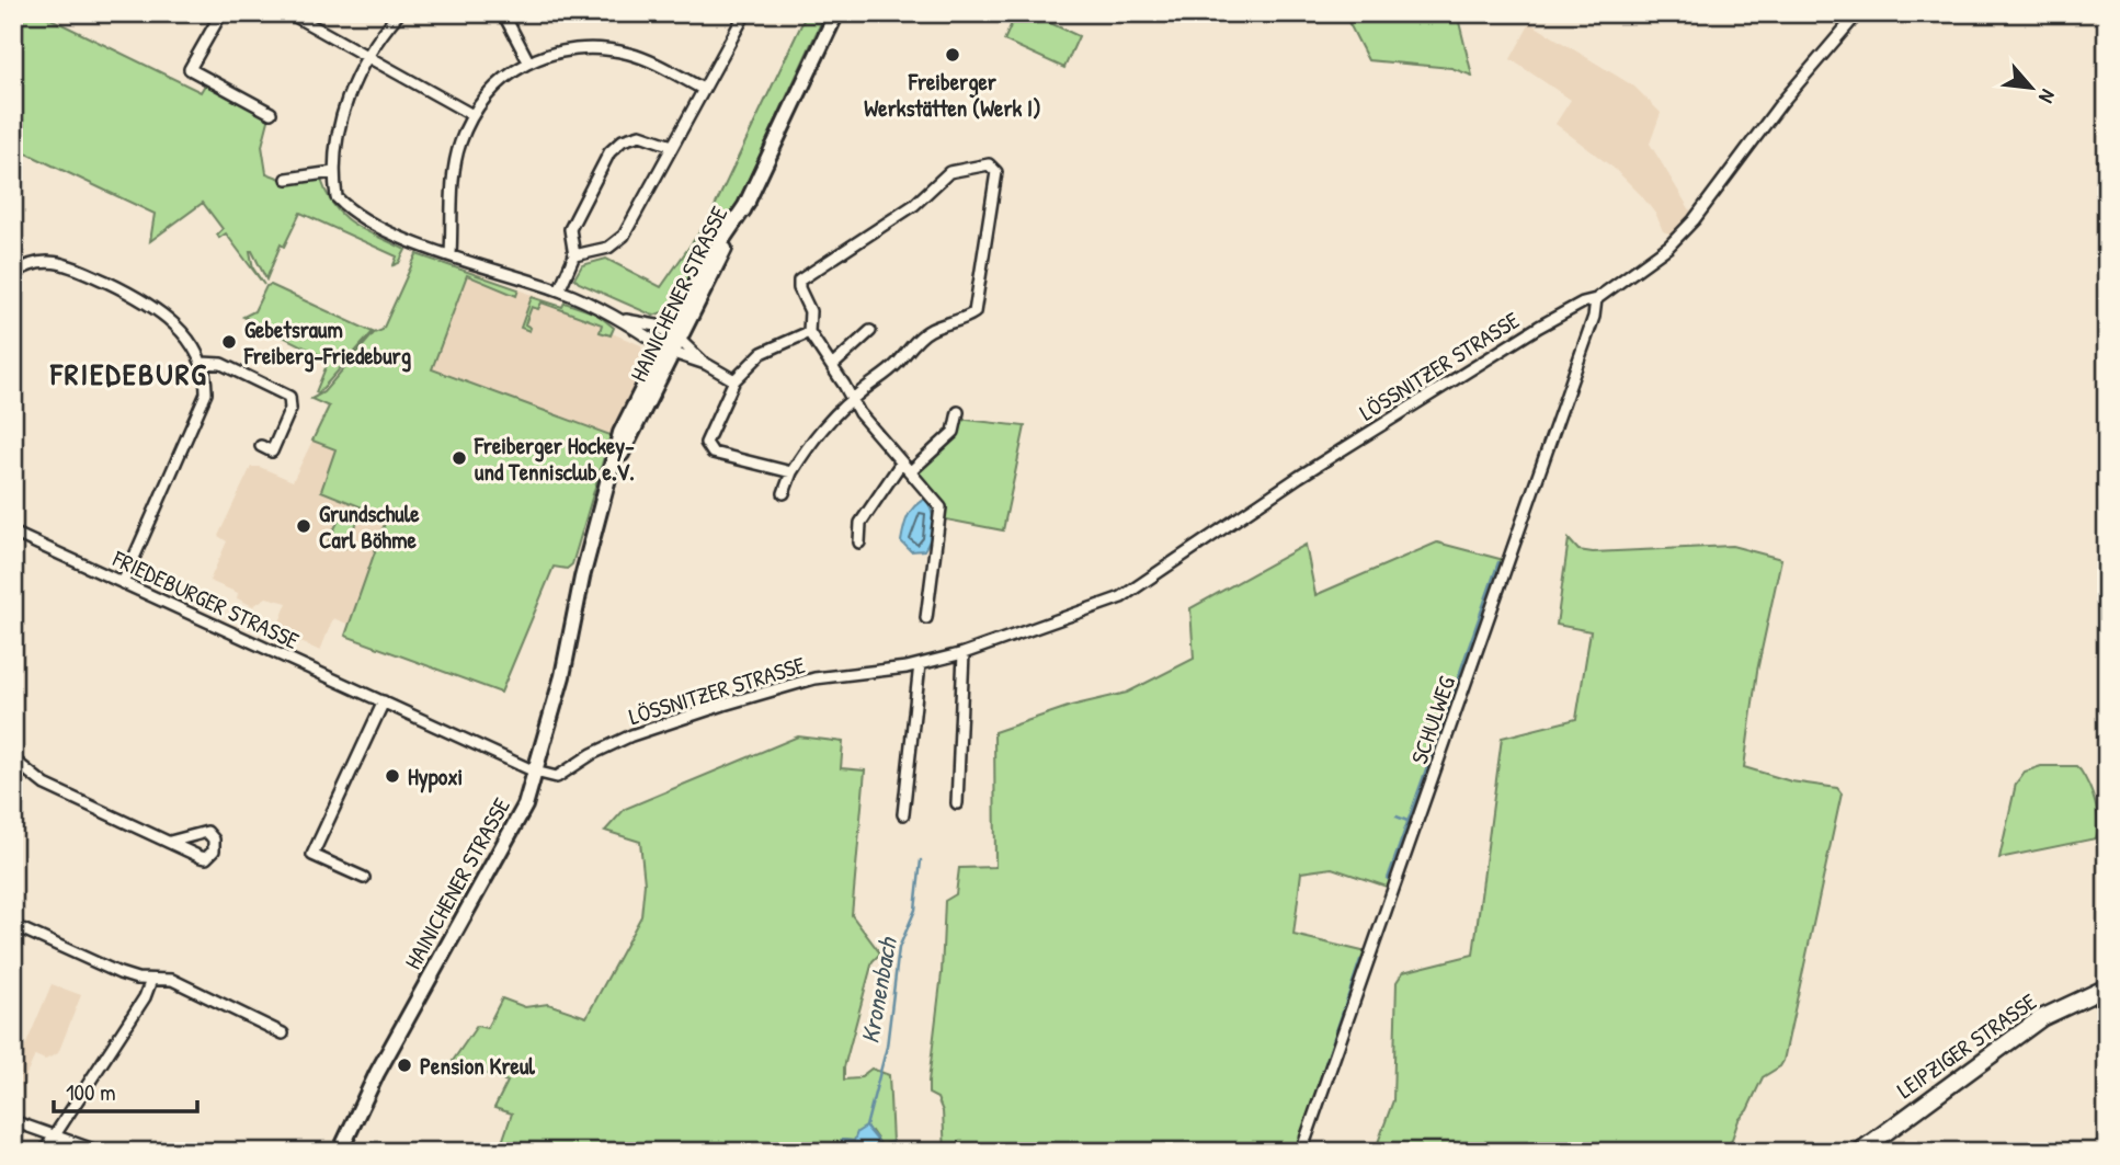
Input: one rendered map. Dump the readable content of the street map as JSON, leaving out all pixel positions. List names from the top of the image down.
{
  "streets": {
    "main road": ["HAINICHENER STRASSE", "LEIPZIGER STRASSE"],
    "street": ["LÖSSNITZER STRASSE", "FRIEDEBURGER STRASSE", "SCHULWEG"]
  },
  "crossings": [
    ["HAINICHENER STRASSE", "LÖSSNITZER STRASSE"],
    ["HAINICHENER STRASSE", "FRIEDEBURGER STRASSE"],
    ["LÖSSNITZER STRASSE", "FRIEDEBURGER STRASSE"],
    ["LÖSSNITZER STRASSE", "SCHULWEG"]
  ],
  "districts": ["FRIEDEBURG"],
  "water": ["Kronenbach"],
  "places": [
    "Freiberger Werkstätten (Werk I)",
    "Gebetsraum Freiberg-Friedeburg",
    "Freiberger Hockey- und Tennisclub e.V.",
    "Grundschule Carl Böhme",
    "Hypoxi",
    "Pension Kreul"
  ],
  "scale_bar": "100 m",
  "north": "bottom right"
}
